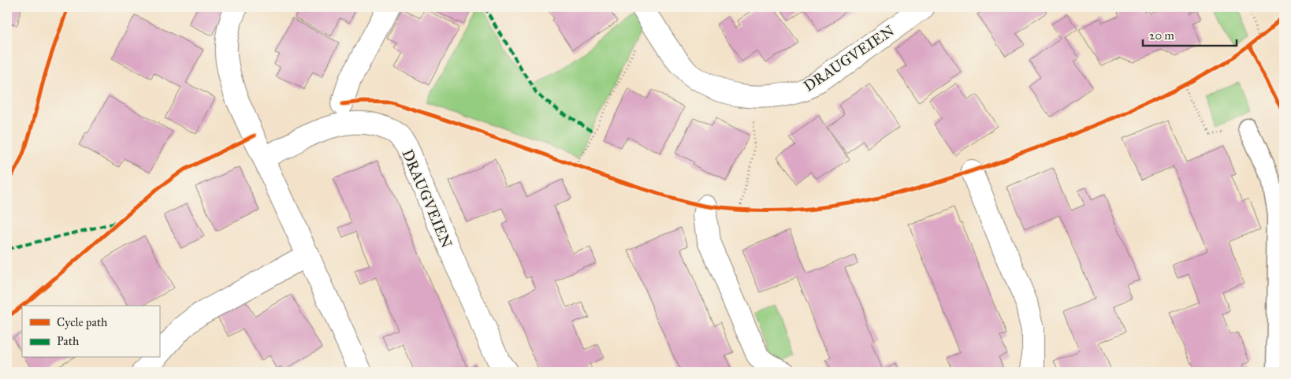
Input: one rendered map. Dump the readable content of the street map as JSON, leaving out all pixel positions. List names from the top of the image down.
{
  "streets": {
    "street": ["DRAUGVEIEN"]
  },
  "legend": ["Cycle path", "Path"],
  "scale_bar": "20 m"
}
